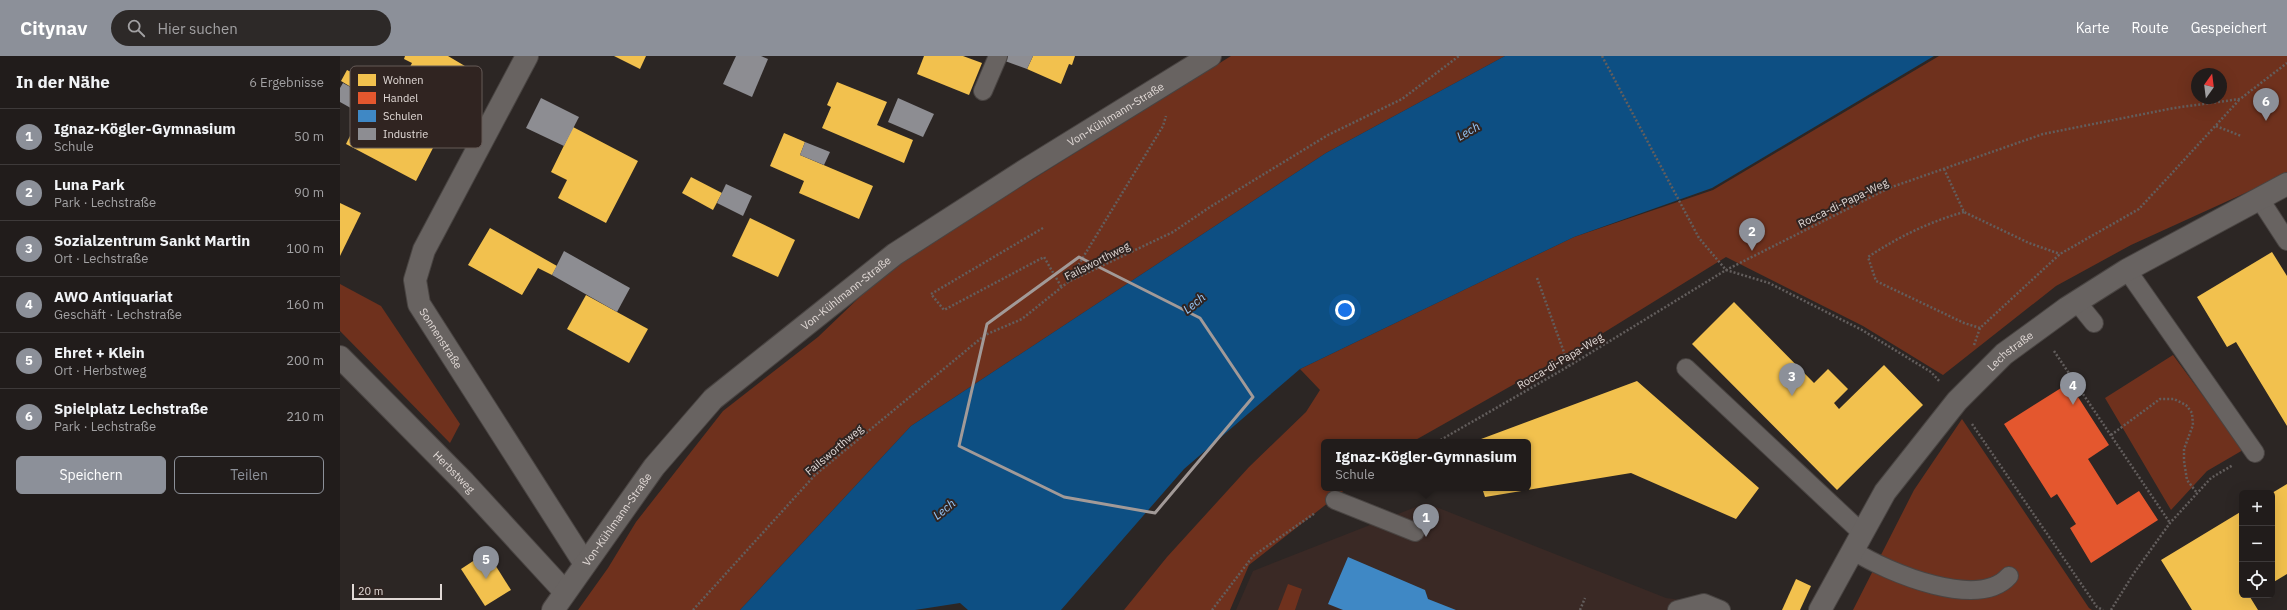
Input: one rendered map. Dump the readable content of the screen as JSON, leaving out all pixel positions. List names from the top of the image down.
{
  "streets": {
    "street": [
      "Von-Kühlmann-Straße",
      "Sonnenstraße",
      "Lechstraße",
      "Herbstweg"
    ],
    "path": ["Rocca-di-Papa-Weg", "Failsworthweg"]
  },
  "crossings": [
    ["Von-Kühlmann-Straße", "Sonnenstraße"],
    ["Von-Kühlmann-Straße", "Herbstweg"]
  ],
  "water": ["Lech"],
  "legend": [
    "Wohnen",
    "Handel",
    "Schulen",
    "Industrie"
  ],
  "scale_bar": "20 m",
  "north": "top",
  "page": {
    "header": "Citynav",
    "search": "Hier suchen",
    "nav": ["Karte", "Route", "Gespeichert"],
    "heading": ["In der Nähe", "6 Ergebnisse"],
    "pins": [
      "6",
      "2",
      "3",
      "4",
      "1",
      "5"
    ],
    "list": [
      {
        "mark": "1",
        "name": "Ignaz-Kögler-Gymnasium",
        "note": "Schule",
        "value": "50 m"
      },
      {
        "mark": "2",
        "name": "Luna Park",
        "note": "Park · Lechstraße",
        "value": "90 m"
      },
      {
        "mark": "3",
        "name": "Sozialzentrum Sankt Martin",
        "note": "Ort · Lechstraße",
        "value": "100 m"
      },
      {
        "mark": "4",
        "name": "AWO Antiquariat",
        "note": "Geschäft · Lechstraße",
        "value": "160 m"
      },
      {
        "mark": "5",
        "name": "Ehret + Klein",
        "note": "Ort · Herbstweg",
        "value": "200 m"
      },
      {
        "mark": "6",
        "name": "Spielplatz Lechstraße",
        "note": "Park · Lechstraße",
        "value": "210 m"
      }
    ],
    "popup": ["Ignaz-Kögler-Gymnasium", "Schule"],
    "buttons": ["Speichern", "Teilen"],
    "map_buttons": ["+", "−"],
    "scale": "20 m"
  }
}
